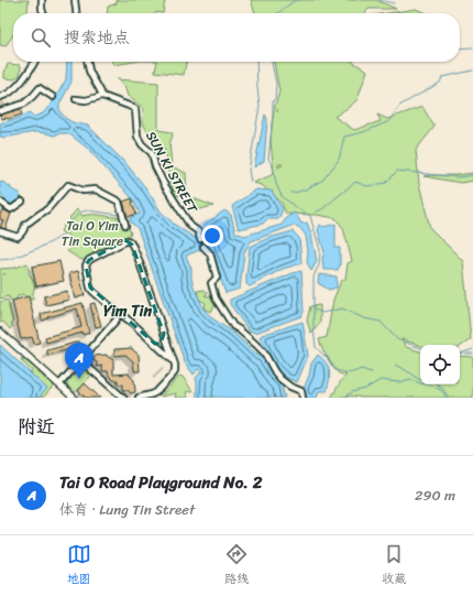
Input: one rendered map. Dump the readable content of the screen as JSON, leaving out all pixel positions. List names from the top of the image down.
{
  "streets": {
    "street": ["SUN KI STREET"]
  },
  "districts": ["Yim Tin"],
  "parks": ["Tai O Yim Tin Square"],
  "page": {
    "search": "搜索地点",
    "pins": "A",
    "heading": "附近",
    "list": [
      {
        "mark": "A",
        "name": "Tai O Road Playground No. 2",
        "note": "体育 · Lung Tin Street",
        "value": "290 m"
      }
    ],
    "nav": ["地图", "路线", "收藏"]
  }
}
